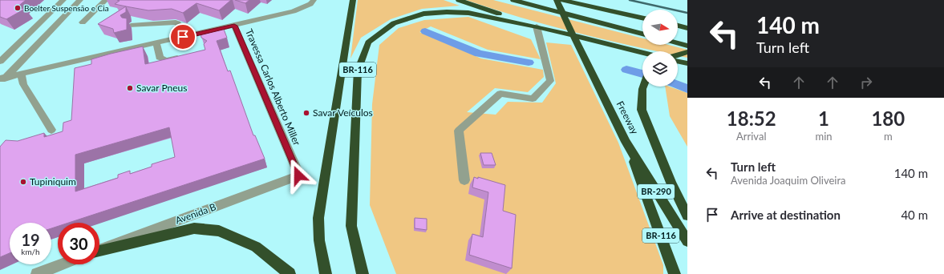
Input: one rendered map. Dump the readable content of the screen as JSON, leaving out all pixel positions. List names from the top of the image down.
{
  "streets": {
    "highway": ["BR-116", "Freeway", "BR-290"],
    "street": ["Travessa Carlos Alberto Miller", "Avenida B"]
  },
  "crossings": [
    ["BR-116", "Freeway"],
    ["Travessa Carlos Alberto Miller", "Avenida B"]
  ],
  "places": [
    "Boelter Suspensão e Cia",
    "Savar Pneus",
    "Savar Veículos",
    "Tupiniquim"
  ],
  "north": "right",
  "page": {
    "turn": ["140 m", "Turn left"],
    "eta": [
      "18:52",
      "Arrival",
      "1",
      "min",
      "180",
      "m"
    ],
    "list": [
      {
        "name": "Turn left",
        "note": "Avenida Joaquim Oliveira",
        "value": "140 m"
      },
      {
        "name": "Arrive at destination",
        "value": "40 m"
      }
    ],
    "speed": "19 km/h",
    "limit": "30"
  }
}
